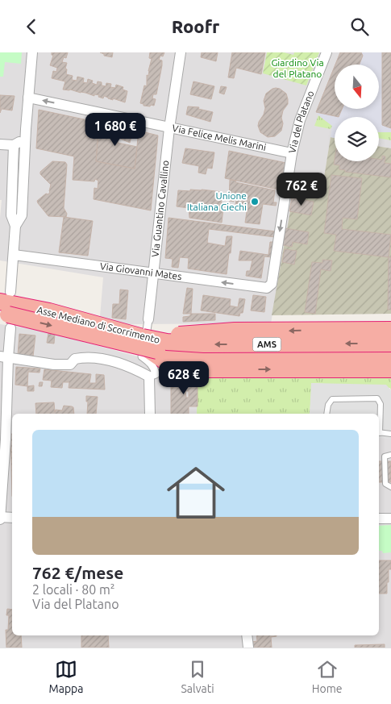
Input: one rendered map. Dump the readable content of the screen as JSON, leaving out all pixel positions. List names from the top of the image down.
{
  "streets": {
    "highway": ["Asse Mediano di Scorrimento", "AMS"],
    "street": [
      "Via del Platano",
      "Via Felice Melis Marini",
      "Via Guantino Cavallino",
      "Via Giovanni Mates"
    ]
  },
  "crossings": [
    ["Via del Platano", "Via Felice Melis Marini"],
    ["Via del Platano", "Via Giovanni Mates"],
    ["Via Felice Melis Marini", "Via Guantino Cavallino"],
    ["Via Guantino Cavallino", "Via Giovanni Mates"]
  ],
  "one_way": ["Via del Platano", "Via Felice Melis Marini", "Via Giovanni Mates"],
  "parks": ["Giardino Via del Platano"],
  "places": ["Unione Italiana Ciechi"],
  "north": "bottom",
  "page": {
    "header": "Roofr",
    "price": ["1 680 €", "762 €", "628 €"],
    "list": [
      {
        "name": "762 €/mese",
        "note": "2 locali · 80 m² · Via del Platano"
      }
    ],
    "tabs": ["Mappa", "Salvati", "Home"]
  }
}
